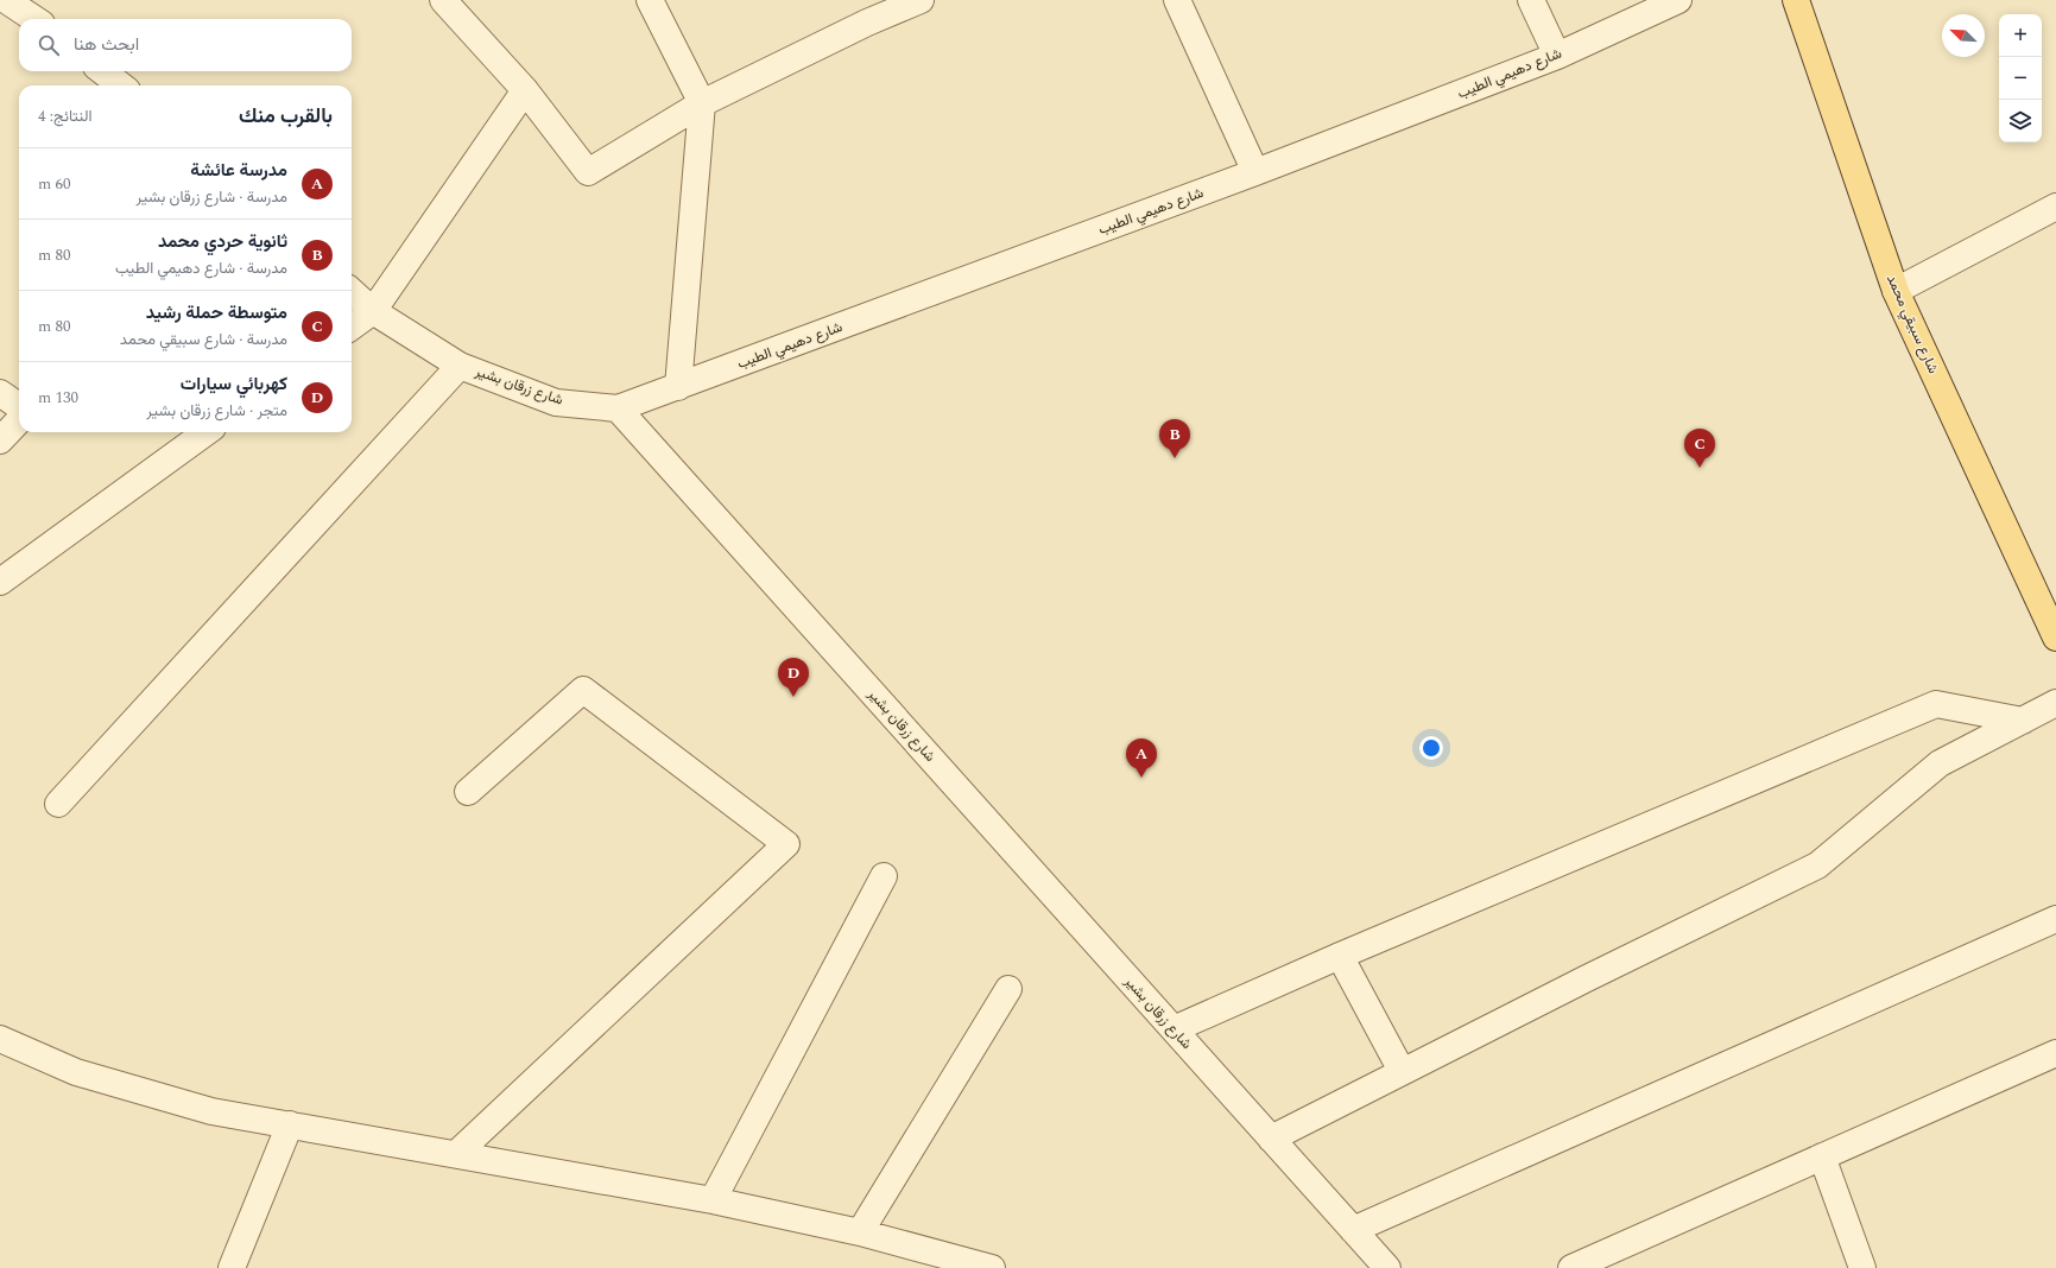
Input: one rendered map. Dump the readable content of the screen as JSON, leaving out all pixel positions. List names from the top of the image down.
{
  "streets": {
    "main road": ["شارع سبيقي محمد"],
    "street": ["شارع دهيمي الطيب", "شارع زرقان بشير"]
  },
  "crossings": [
    ["شارع دهيمي الطيب", "شارع زرقان بشير"]
  ],
  "north": "top left",
  "page": {
    "map_buttons": ["+", "−"],
    "search": "ابحث هنا",
    "heading": ["بالقرب منك", "النتائج: 4"],
    "list": [
      {
        "mark": "A",
        "name": "مدرسة عائشة",
        "note": "مدرسة · شارع زرقان بشير",
        "value": "60 m"
      },
      {
        "mark": "B",
        "name": "ثانوية حردي محمد",
        "note": "مدرسة · شارع دهيمي الطيب",
        "value": "80 m"
      },
      {
        "mark": "C",
        "name": "متوسطة حملة رشيد",
        "note": "مدرسة · شارع سبيقي محمد",
        "value": "80 m"
      },
      {
        "mark": "D",
        "name": "كهربائي سيارات",
        "note": "متجر · شارع زرقان بشير",
        "value": "130 m"
      }
    ],
    "pins": [
      "B",
      "C",
      "D",
      "A"
    ]
  }
}
